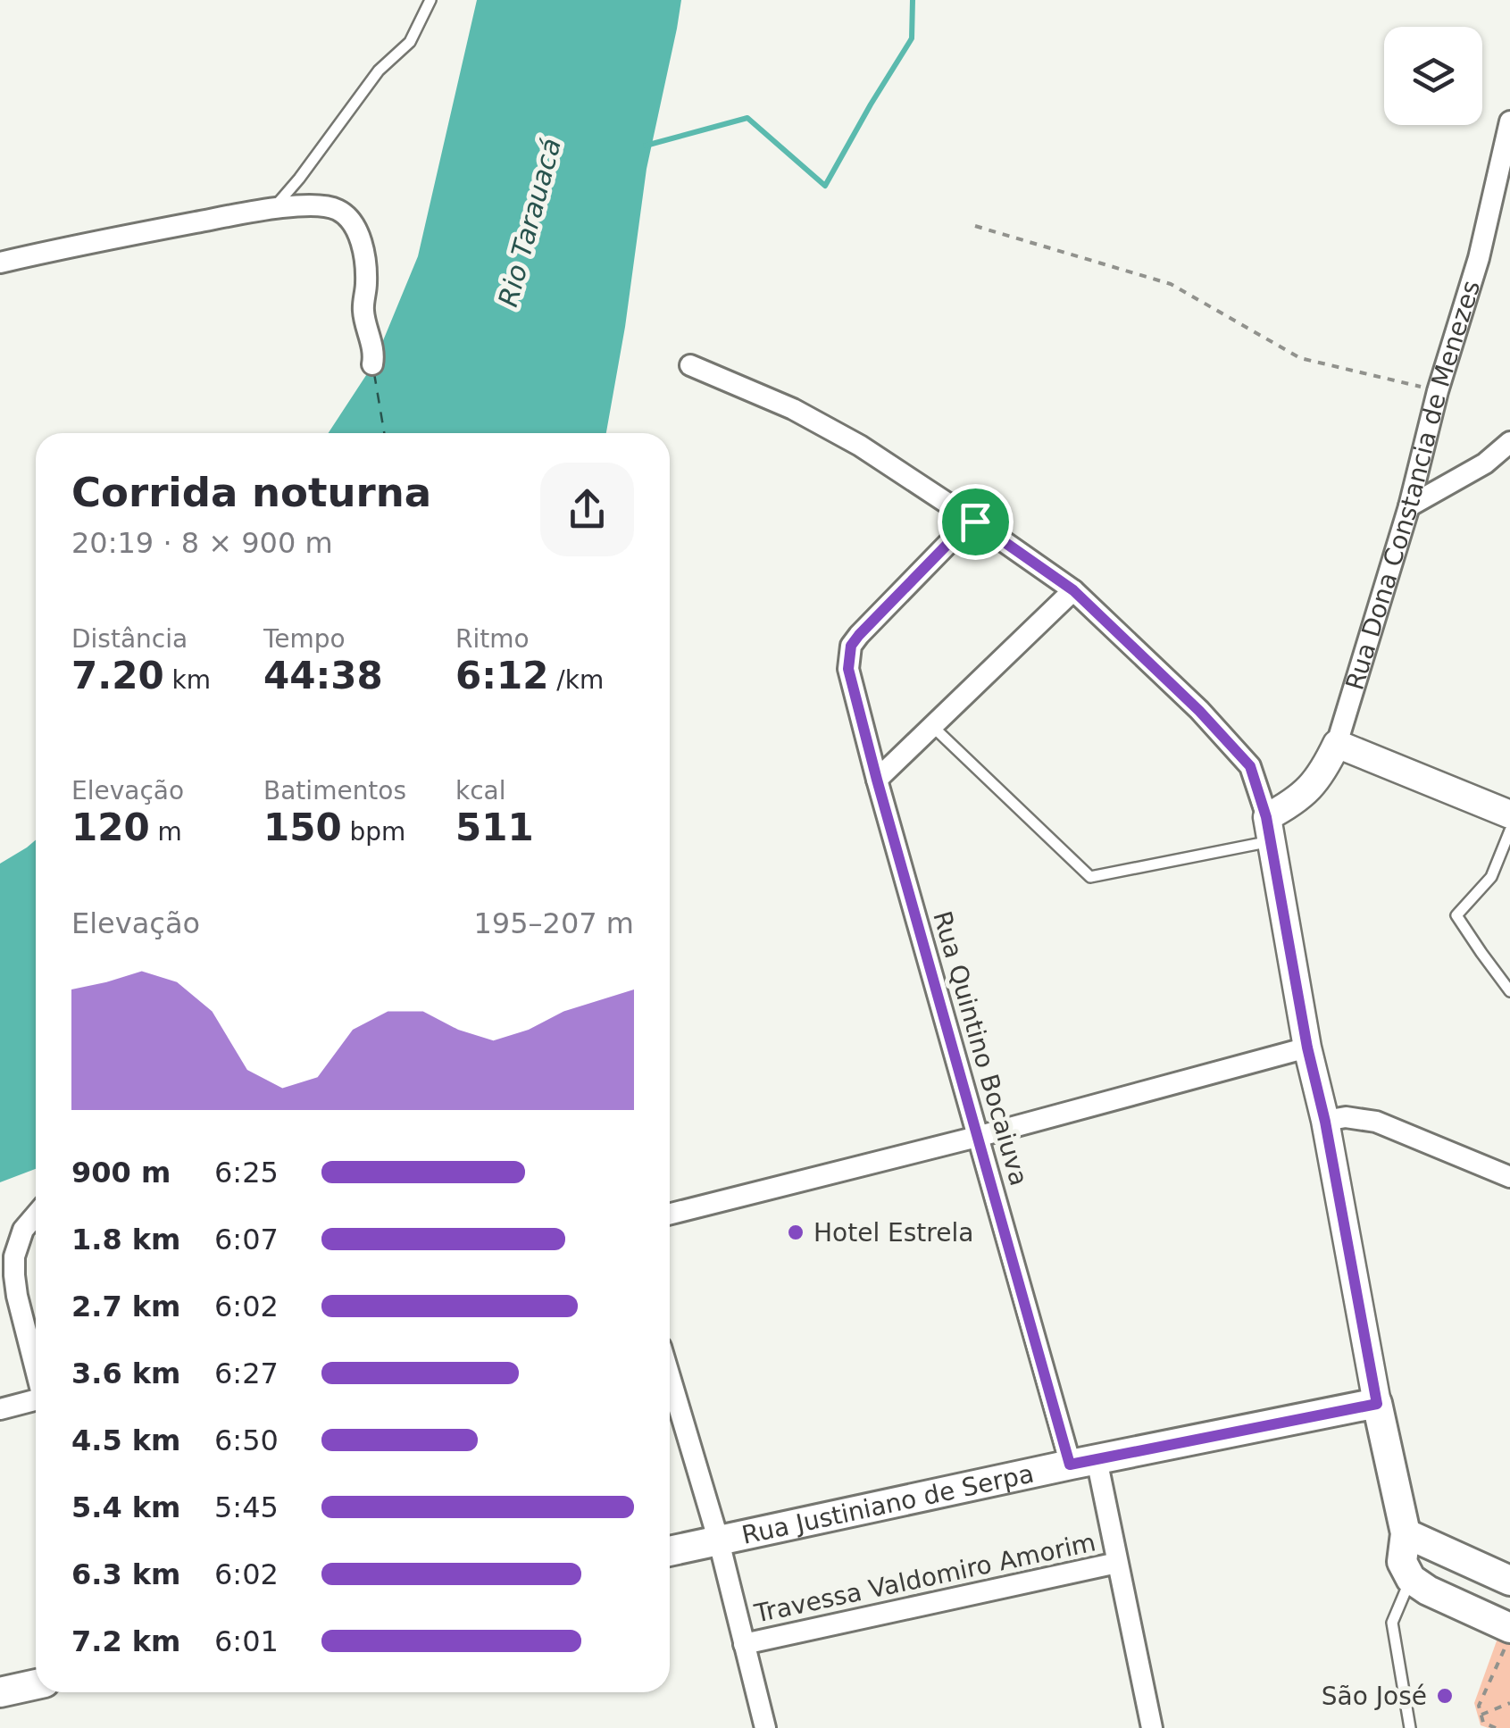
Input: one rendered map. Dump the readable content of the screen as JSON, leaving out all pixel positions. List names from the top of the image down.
{
  "streets": {
    "main road": ["Rua Justiniano de Serpa"],
    "street": ["Rua Dona Constancia de Menezes", "Rua Quintino Bocaiuva", "Travessa Valdomiro Amorim"]
  },
  "crossings": [
    ["Rua Quintino Bocaiuva", "Rua Justiniano de Serpa"],
    ["Rua Quintino Bocaiuva", "Travessa Valdomiro Amorim"],
    ["Rua Justiniano de Serpa", "Travessa Valdomiro Amorim"]
  ],
  "water": ["Rio Tarauacá"],
  "places": ["Hotel Estrela", "São José"],
  "page": {
    "heading": ["Corrida noturna", "20:19 · 8 × 900 m"],
    "stats": [
      ["Distância", "7.20 km"],
      ["Tempo", "44:38"],
      ["Ritmo", "6:12 /km"],
      ["Elevação", "120 m"],
      ["Batimentos", "150 bpm"],
      ["kcal", "511"]
    ],
    "chart": ["Elevação", "195–207 m"],
    "list": [
      {
        "name": "900 m",
        "note": "6:25"
      },
      {
        "name": "1.8 km",
        "note": "6:07"
      },
      {
        "name": "2.7 km",
        "note": "6:02"
      },
      {
        "name": "3.6 km",
        "note": "6:27"
      },
      {
        "name": "4.5 km",
        "note": "6:50"
      },
      {
        "name": "5.4 km",
        "note": "5:45"
      },
      {
        "name": "6.3 km",
        "note": "6:02"
      },
      {
        "name": "7.2 km",
        "note": "6:01"
      }
    ]
  }
}
